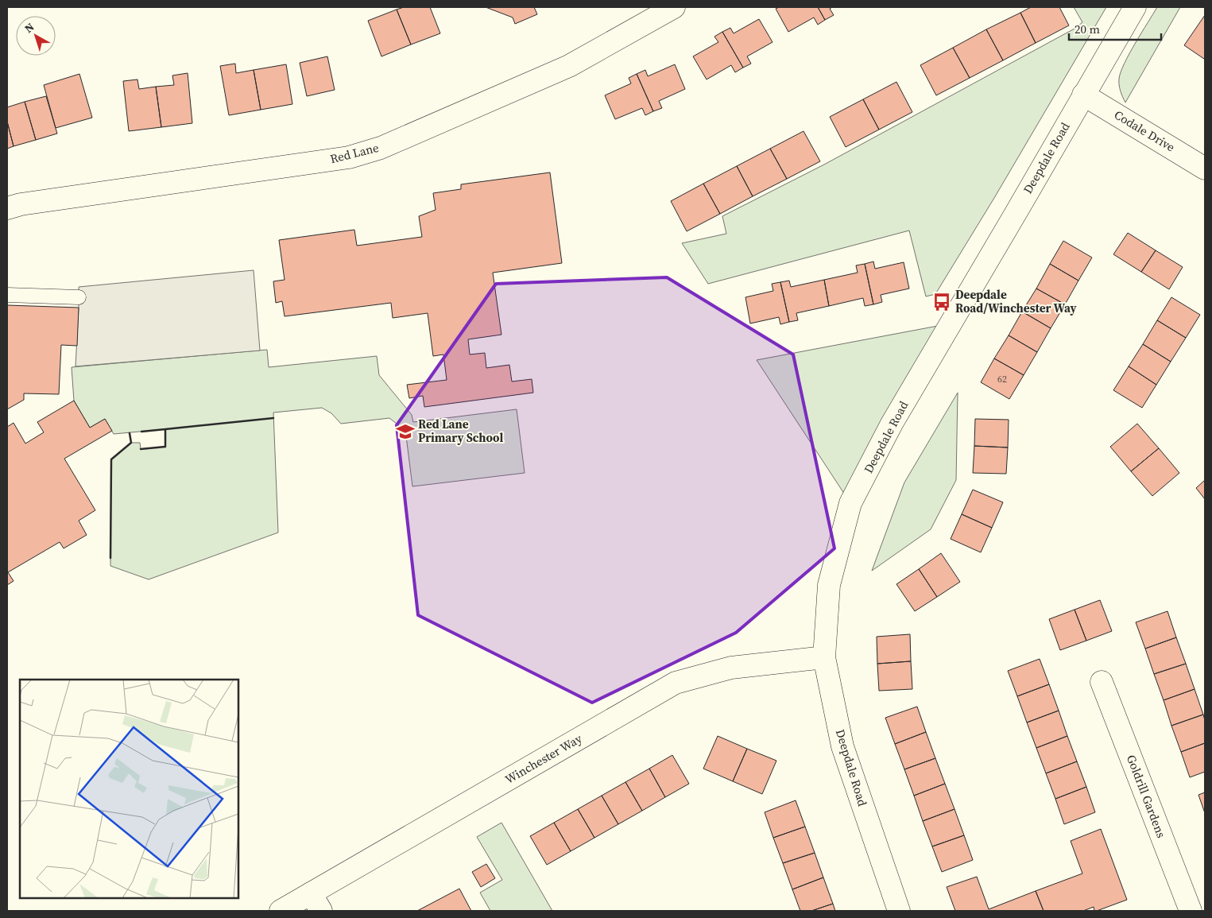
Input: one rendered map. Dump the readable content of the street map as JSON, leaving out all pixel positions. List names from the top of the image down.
{
  "streets": {
    "street": [
      "Codale Drive",
      "Red Lane",
      "Deepdale Road",
      "Winchester Way",
      "Goldrill Gardens"
    ]
  },
  "crossings": [
    ["Codale Drive", "Deepdale Road"],
    ["Deepdale Road", "Winchester Way"]
  ],
  "places": {
    "bus stop": ["Deepdale Road/Winchester Way"],
    "school or university": ["Red Lane Primary School"]
  },
  "house_numbers": ["62"],
  "scale_bar": "20 m",
  "north": "top left"
}
